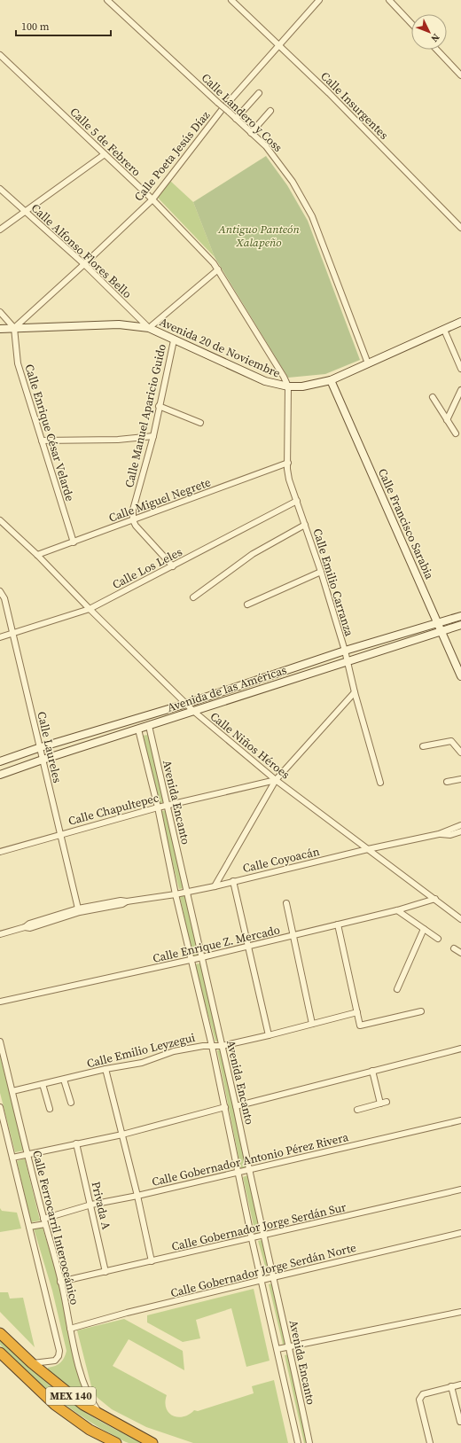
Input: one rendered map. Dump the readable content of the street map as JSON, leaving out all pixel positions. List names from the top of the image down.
{
  "streets": {
    "highway": ["MEX 140"],
    "main road": ["Avenida 20 de Noviembre", "Calle Francisco Sarabia", "Avenida de las Américas"],
    "street": [
      "Calle Insurgentes",
      "Calle Landero y Coss",
      "Calle 5 de Febrero",
      "Calle Poeta Jesús Díaz",
      "Calle Alfonso Flores Bello",
      "Calle Manuel Aparicio Guido",
      "Calle Enrique César Velarde",
      "Calle Miguel Negrete",
      "Calle Los Leles",
      "Calle Emilio Carranza",
      "Calle Niños Héroes",
      "Calle Laureles",
      "Avenida Encanto",
      "Calle Chapultepec",
      "Calle Coyoacán",
      "Calle Enrique Z. Mercado",
      "Calle Emilio Leyzegui",
      "Calle Gobernador Antonio Pérez Rivera",
      "Privada A",
      "Calle Gobernador Jorge Serdán Sur",
      "Calle Ferrocarril Interoceánico",
      "Calle Gobernador Jorge Serdán Norte"
    ]
  },
  "crossings": [
    ["Calle Insurgentes", "Calle Poeta Jesús Díaz"],
    ["Calle Landero y Coss", "Avenida 20 de Noviembre"],
    ["Calle 5 de Febrero", "Calle Poeta Jesús Díaz"],
    ["Calle 5 de Febrero", "Avenida 20 de Noviembre"],
    ["Calle 5 de Febrero", "Calle Emilio Carranza"],
    ["Calle Poeta Jesús Díaz", "Calle Alfonso Flores Bello"],
    ["Calle Poeta Jesús Díaz", "Avenida 20 de Noviembre"],
    ["Calle Poeta Jesús Díaz", "Calle Enrique César Velarde"],
    ["Calle Alfonso Flores Bello", "Avenida 20 de Noviembre"],
    ["Avenida 20 de Noviembre", "Calle Manuel Aparicio Guido"],
    ["Avenida 20 de Noviembre", "Calle Enrique César Velarde"],
    ["Avenida 20 de Noviembre", "Calle Francisco Sarabia"],
    ["Avenida 20 de Noviembre", "Calle Emilio Carranza"],
    ["Calle Manuel Aparicio Guido", "Calle Miguel Negrete"],
    ["Calle Enrique César Velarde", "Calle Miguel Negrete"],
    ["Calle Miguel Negrete", "Calle Emilio Carranza"],
    ["Calle Miguel Negrete", "Calle Niños Héroes"],
    ["Calle Francisco Sarabia", "Avenida de las Américas"],
    ["Calle Los Leles", "Calle Emilio Carranza"],
    ["Calle Los Leles", "Calle Niños Héroes"],
    ["Calle Los Leles", "Calle Laureles"],
    ["Calle Emilio Carranza", "Avenida de las Américas"],
    ["Avenida de las Américas", "Calle Niños Héroes"],
    ["Avenida de las Américas", "Calle Laureles"],
    ["Avenida de las Américas", "Avenida Encanto"],
    ["Calle Niños Héroes", "Calle Chapultepec"],
    ["Calle Niños Héroes", "Calle Coyoacán"],
    ["Calle Niños Héroes", "Calle Enrique Z. Mercado"],
    ["Calle Laureles", "Calle Chapultepec"],
    ["Calle Laureles", "Calle Coyoacán"],
    ["Avenida Encanto", "Calle Chapultepec"],
    ["Avenida Encanto", "Calle Coyoacán"],
    ["Avenida Encanto", "Calle Enrique Z. Mercado"],
    ["Avenida Encanto", "Calle Emilio Leyzegui"],
    ["Avenida Encanto", "Calle Gobernador Antonio Pérez Rivera"],
    ["Avenida Encanto", "Calle Gobernador Jorge Serdán Sur"],
    ["Avenida Encanto", "Calle Gobernador Jorge Serdán Norte"],
    ["Calle Emilio Leyzegui", "Calle Ferrocarril Interoceánico"],
    ["Calle Gobernador Antonio Pérez Rivera", "Privada A"],
    ["Calle Gobernador Antonio Pérez Rivera", "Calle Ferrocarril Interoceánico"],
    ["Privada A", "Calle Gobernador Jorge Serdán Sur"],
    ["Calle Gobernador Jorge Serdán Sur", "Calle Ferrocarril Interoceánico"],
    ["Calle Ferrocarril Interoceánico", "Calle Gobernador Jorge Serdán Norte"],
    ["Calle Ferrocarril Interoceánico", "MEX 140"]
  ],
  "parks": ["Antiguo Panteón Xalapeño"],
  "scale_bar": "100 m",
  "north": "bottom right"
}
